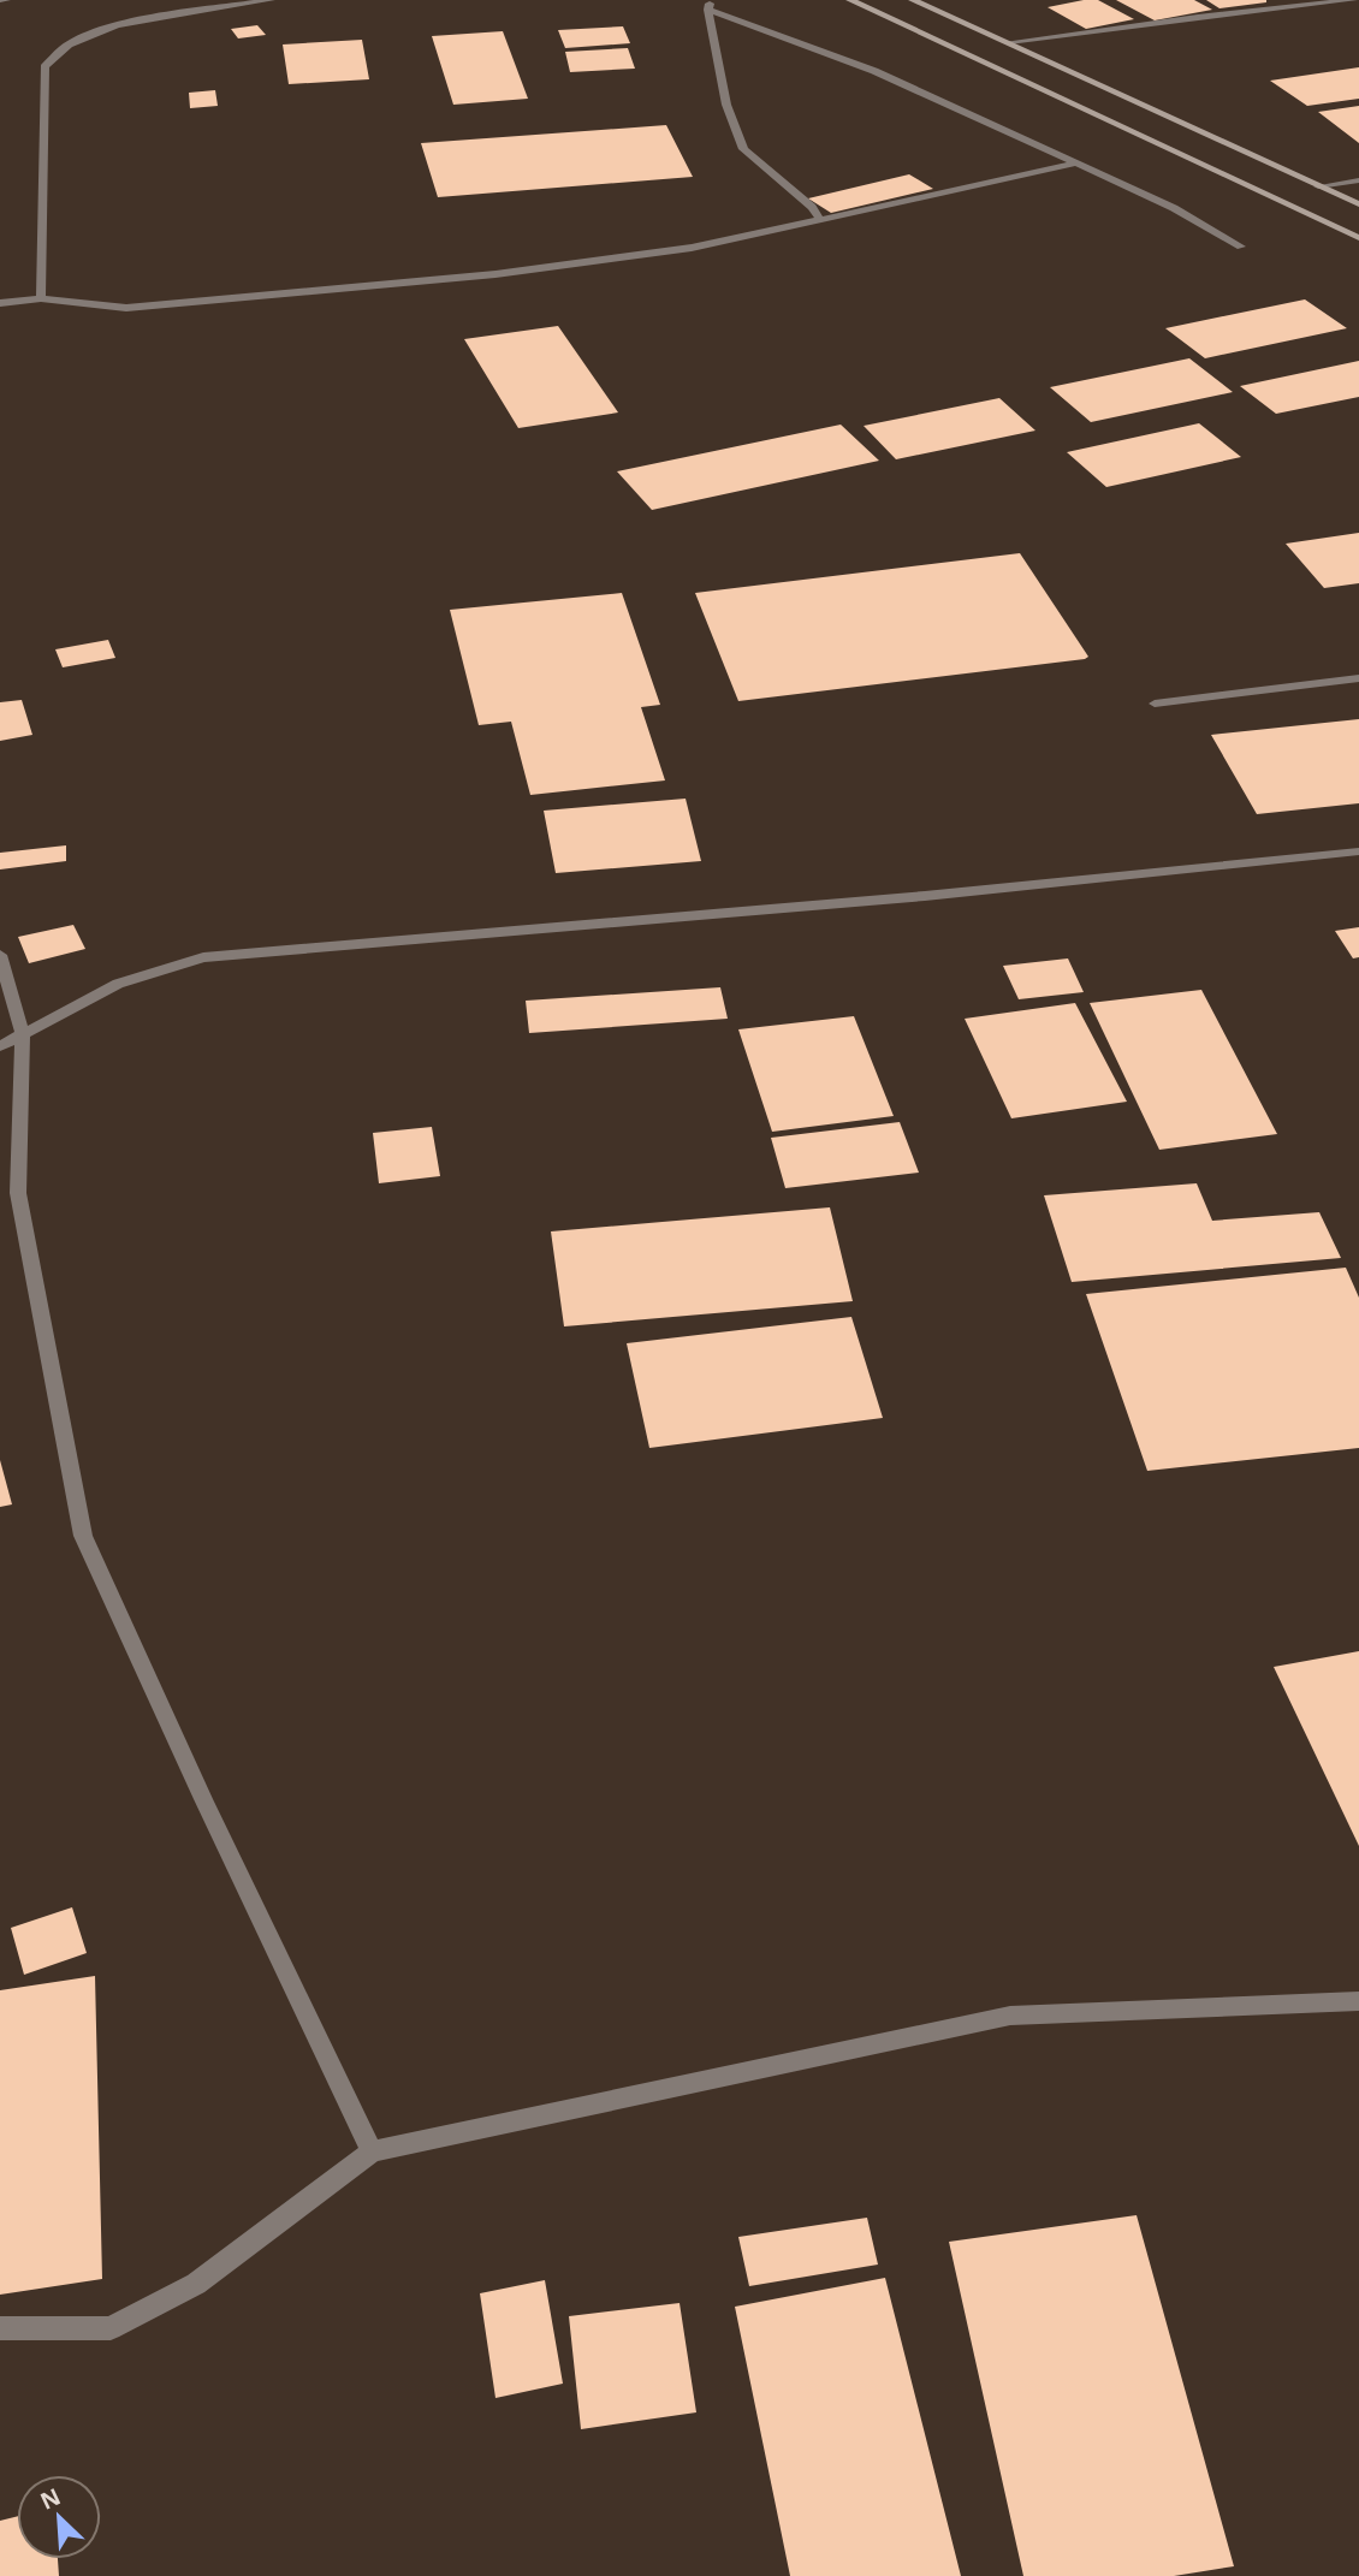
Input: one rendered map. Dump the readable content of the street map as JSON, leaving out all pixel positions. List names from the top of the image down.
{
  "north": "top left"
}
